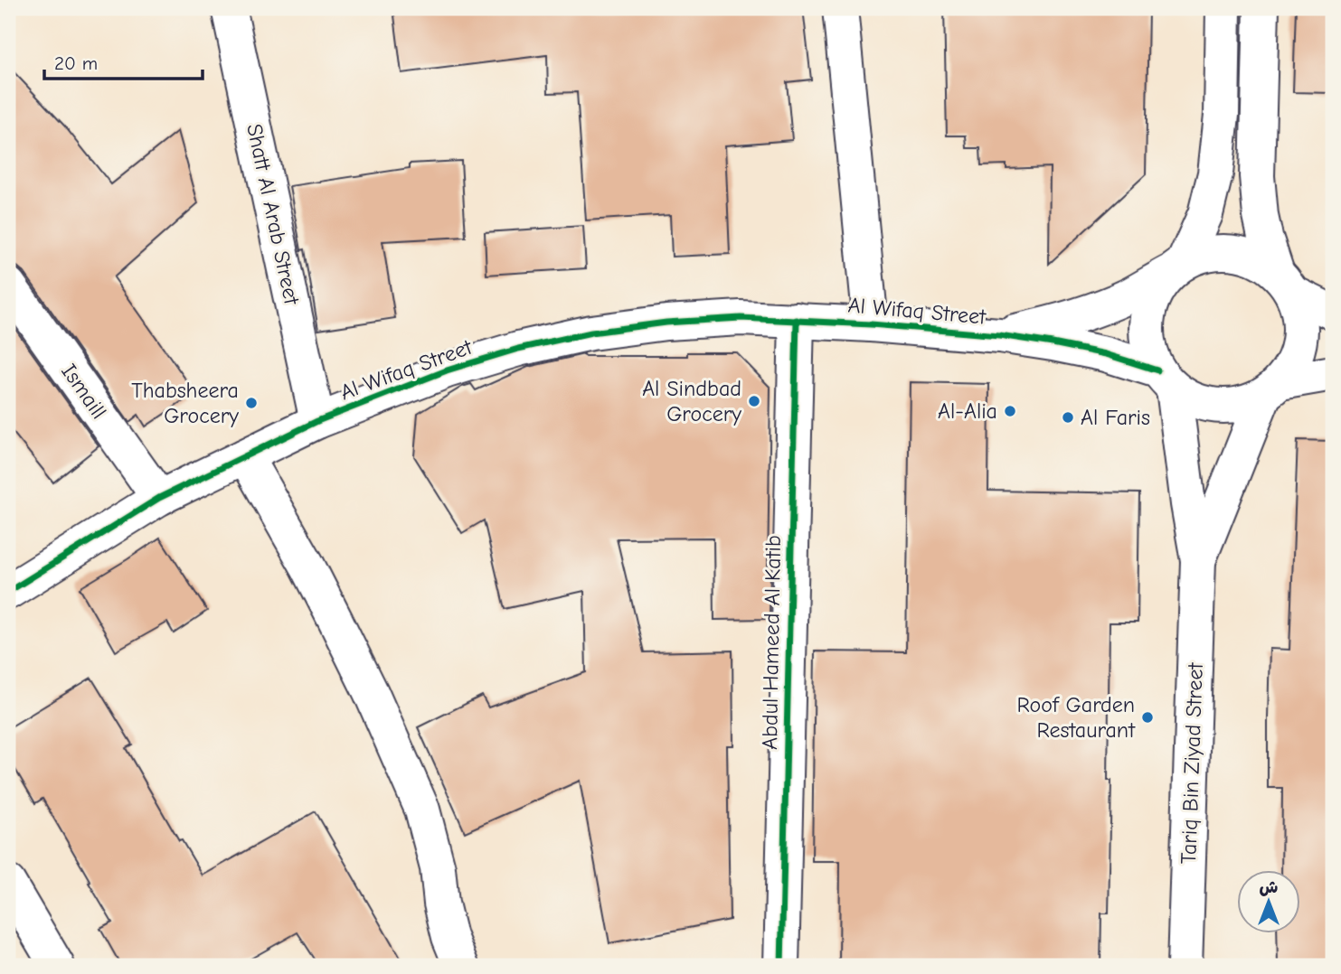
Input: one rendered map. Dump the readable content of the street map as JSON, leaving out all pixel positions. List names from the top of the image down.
{
  "streets": {
    "street": [
      "Shatt Al Arab Street",
      "Al Wifaq Street",
      "Ismaill",
      "Abdul Hameed Al Katib",
      "Tariq Bin Ziyad Street"
    ]
  },
  "crossings": [
    ["Shatt Al Arab Street", "Al Wifaq Street"],
    ["Al Wifaq Street", "Ismaill"],
    ["Al Wifaq Street", "Abdul Hameed Al Katib"],
    ["Al Wifaq Street", "Tariq Bin Ziyad Street"]
  ],
  "places": [
    "Al Sindbad Grocery",
    "Thabsheera Grocery",
    "Al-Alia",
    "Al Faris",
    "Roof Garden Restaurant"
  ],
  "scale_bar": "20 m",
  "north": "top"
}
